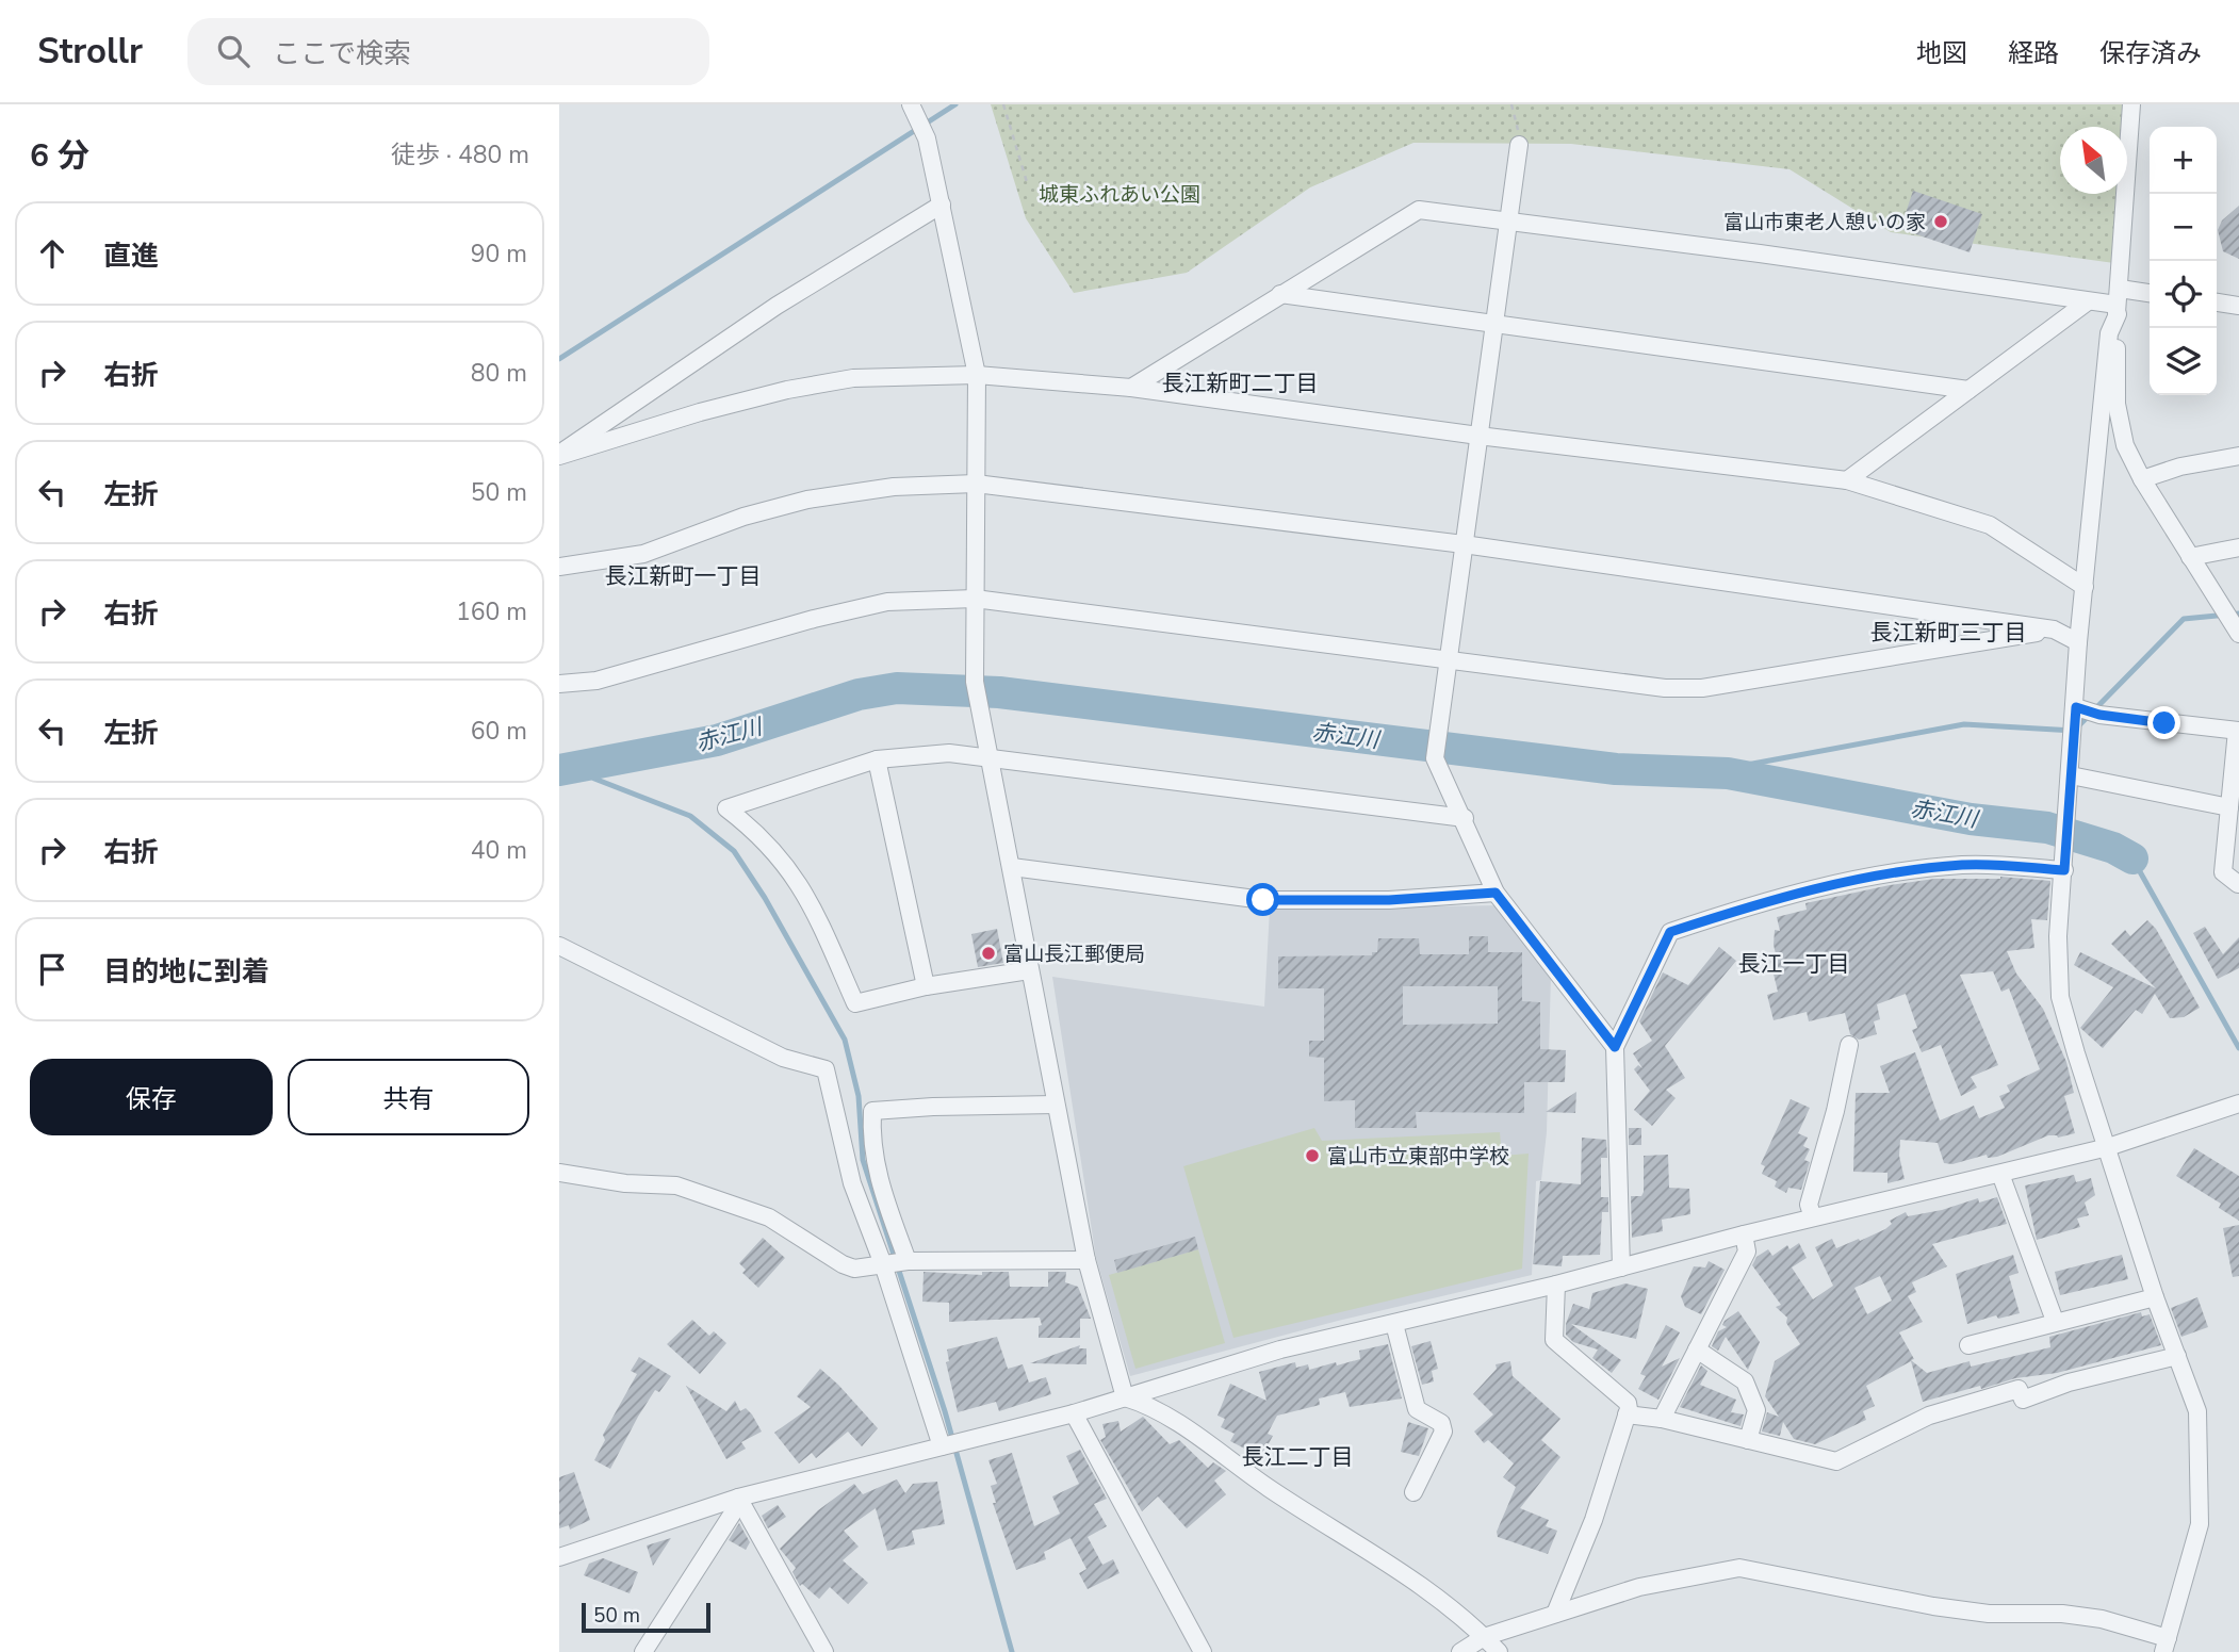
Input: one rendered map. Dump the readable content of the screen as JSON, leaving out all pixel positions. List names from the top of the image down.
{
  "districts": [
    "長江新町二丁目",
    "長江新町一丁目",
    "長江新町三丁目",
    "長江一丁目",
    "長江二丁目"
  ],
  "water": ["赤江川"],
  "parks": ["城東ふれあい公園"],
  "places": ["富山市東老人憩いの家", "富山長江郵便局", "富山市立東部中学校"],
  "scale_bar": "50 m",
  "north": "top left",
  "page": {
    "header": "Strollr",
    "search": "ここで検索",
    "nav": ["地図", "経路", "保存済み"],
    "heading": ["6 分", "徒歩 · 480 m"],
    "map_buttons": ["+", "−"],
    "list": [
      ["直進", "90 m"],
      ["右折", "80 m"],
      ["左折", "50 m"],
      ["右折", "160 m"],
      ["左折", "60 m"],
      ["右折", "40 m"],
      "目的地に到着"
    ],
    "buttons": ["保存", "共有"],
    "scale": "50 m"
  }
}
